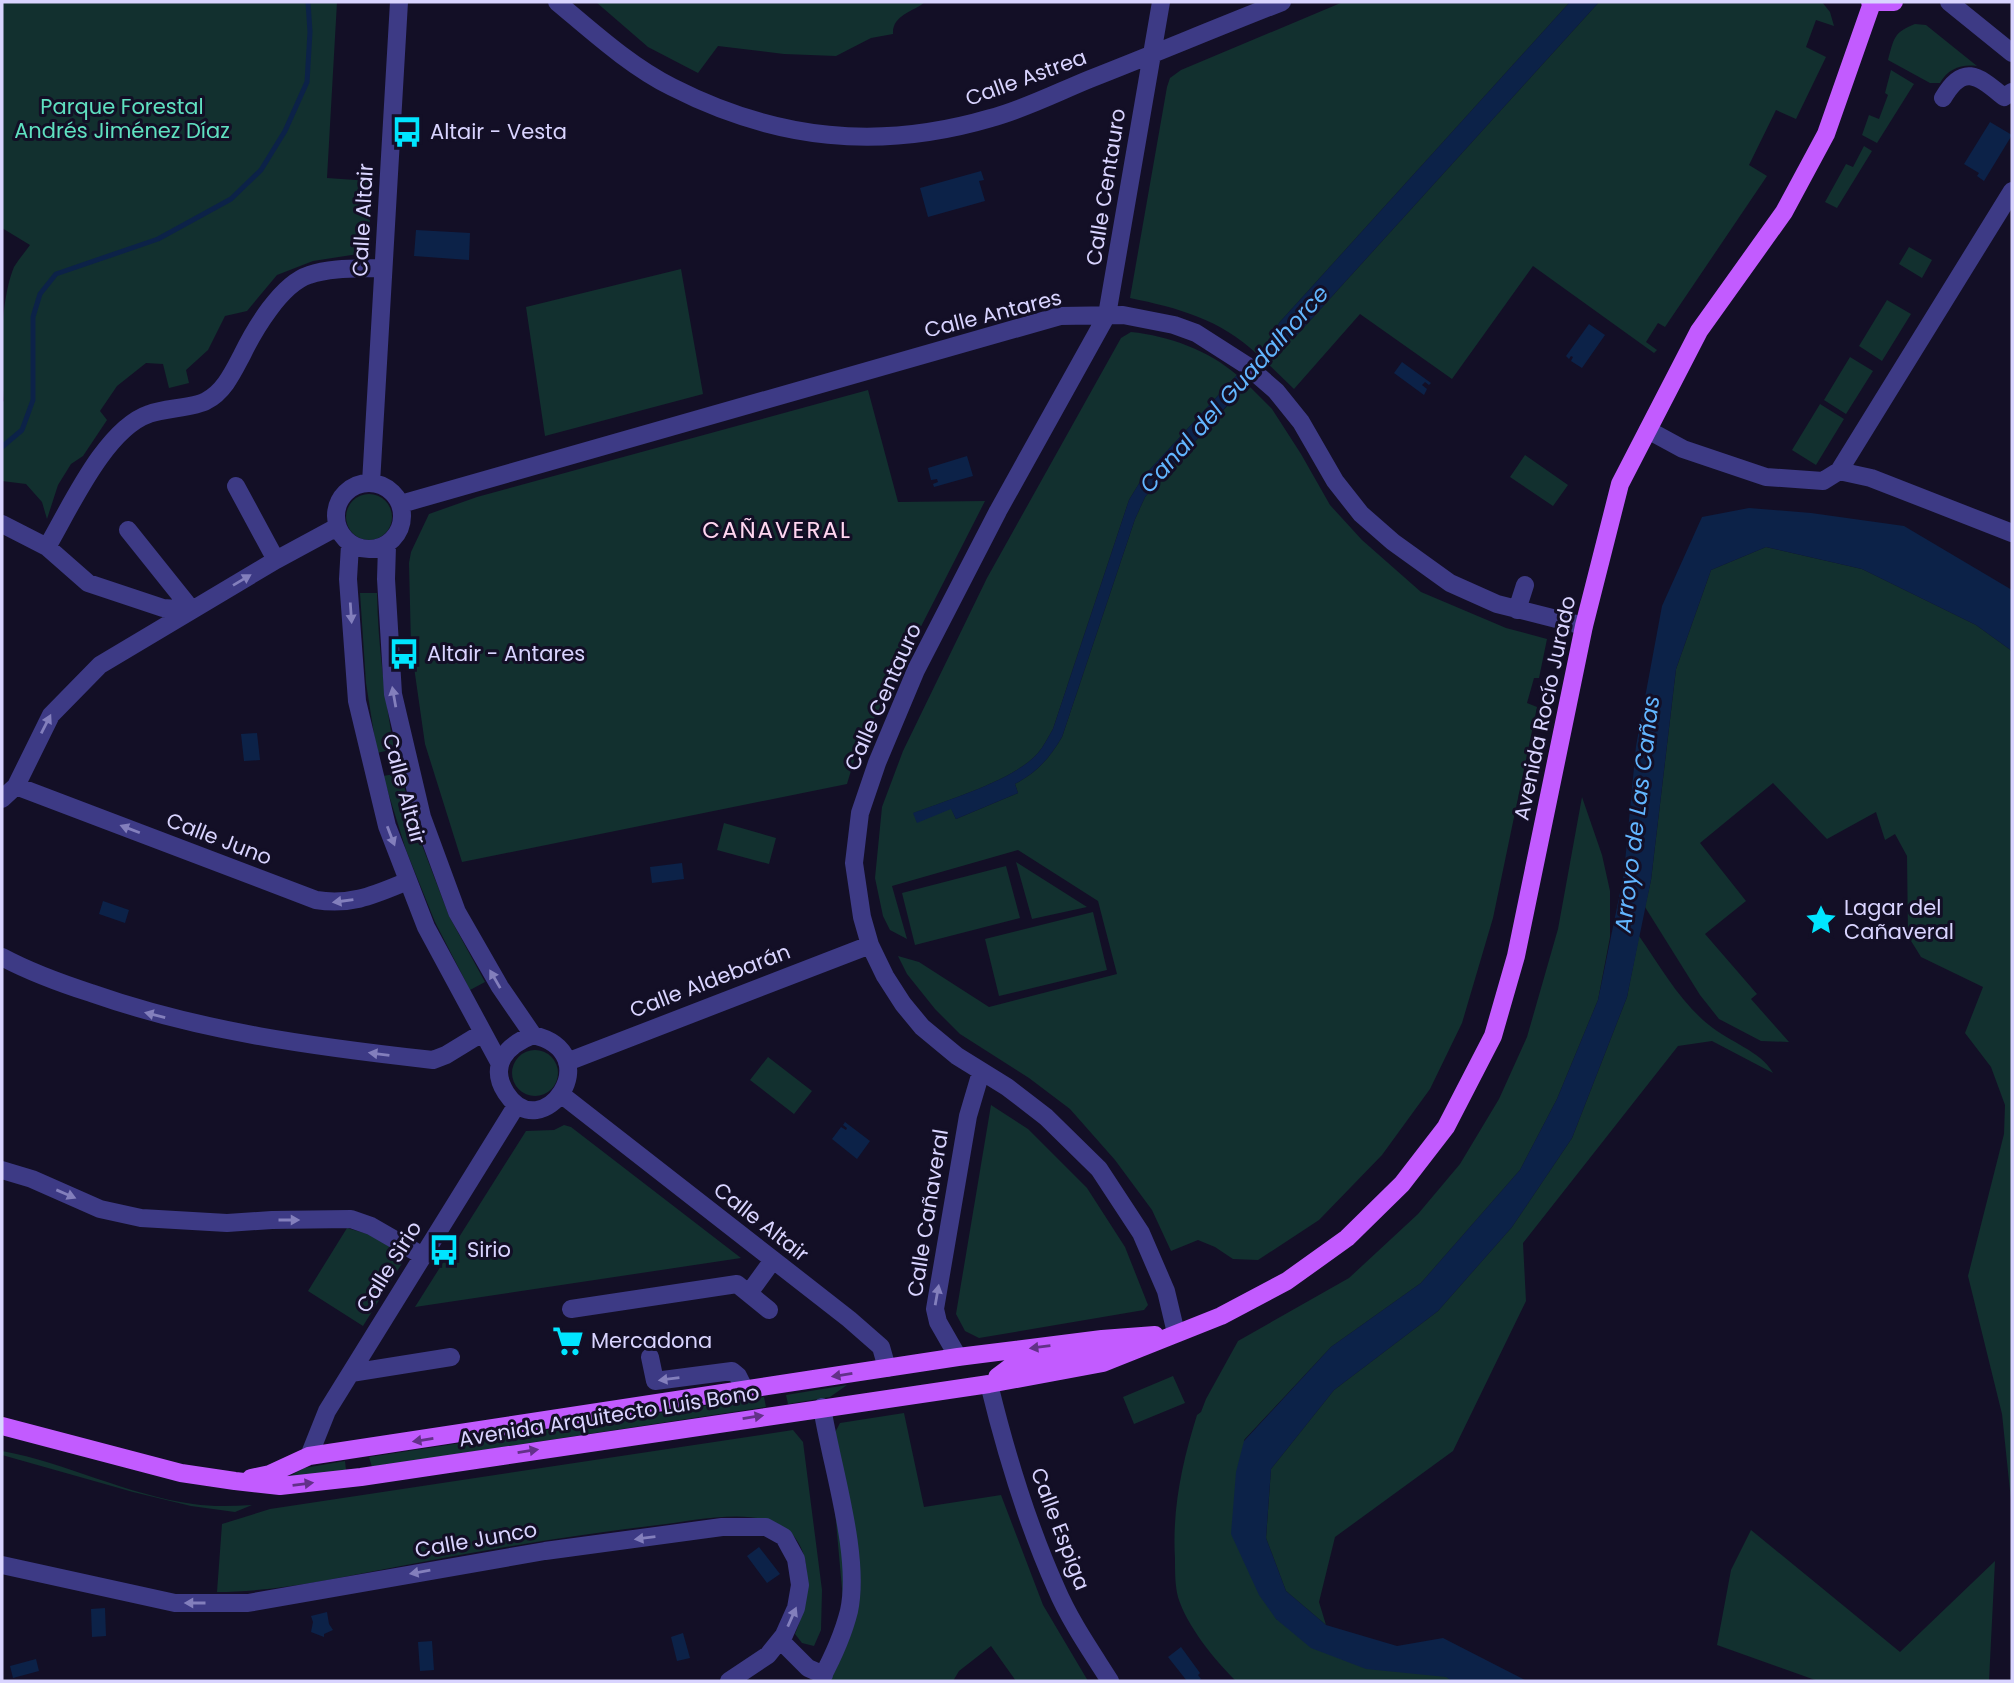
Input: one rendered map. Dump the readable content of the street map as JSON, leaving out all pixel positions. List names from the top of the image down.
{
  "streets": {
    "main road": ["Avenida Rocío Jurado", "Avenida Arquitecto Luis Bono"],
    "street": [
      "Calle Astrea",
      "Calle Centauro",
      "Calle Altair",
      "Calle Antares",
      "Calle Juno",
      "Calle Aldebarán",
      "Calle Cañaveral",
      "Calle Sirio",
      "Calle Espiga",
      "Calle Junco"
    ]
  },
  "crossings": [
    ["Calle Astrea", "Calle Centauro"],
    ["Calle Centauro", "Calle Antares"],
    ["Calle Centauro", "Avenida Rocío Jurado"],
    ["Calle Centauro", "Calle Aldebarán"],
    ["Calle Centauro", "Calle Cañaveral"],
    ["Calle Altair", "Calle Antares"],
    ["Calle Altair", "Calle Juno"],
    ["Calle Altair", "Calle Aldebarán"],
    ["Calle Altair", "Calle Sirio"],
    ["Calle Altair", "Avenida Arquitecto Luis Bono"],
    ["Calle Antares", "Avenida Rocío Jurado"],
    ["Avenida Rocío Jurado", "Calle Cañaveral"],
    ["Avenida Rocío Jurado", "Avenida Arquitecto Luis Bono"],
    ["Avenida Rocío Jurado", "Calle Espiga"],
    ["Calle Aldebarán", "Calle Sirio"],
    ["Calle Cañaveral", "Avenida Arquitecto Luis Bono"],
    ["Calle Sirio", "Avenida Arquitecto Luis Bono"],
    ["Avenida Arquitecto Luis Bono", "Calle Espiga"]
  ],
  "one_way": ["Calle Cañaveral", "Calle Junco"],
  "districts": ["CAÑAVERAL"],
  "water": ["Canal del Guadalhorce", "Arroyo de Las Cañas"],
  "parks": ["Parque Forestal Andrés Jiménez Díaz"],
  "places": {
    "bus stop": ["Altair - Vesta", "Altair - Antares", "Sirio"],
    "place": ["Lagar del Cañaveral"],
    "supermarket": ["Mercadona"]
  }
}
